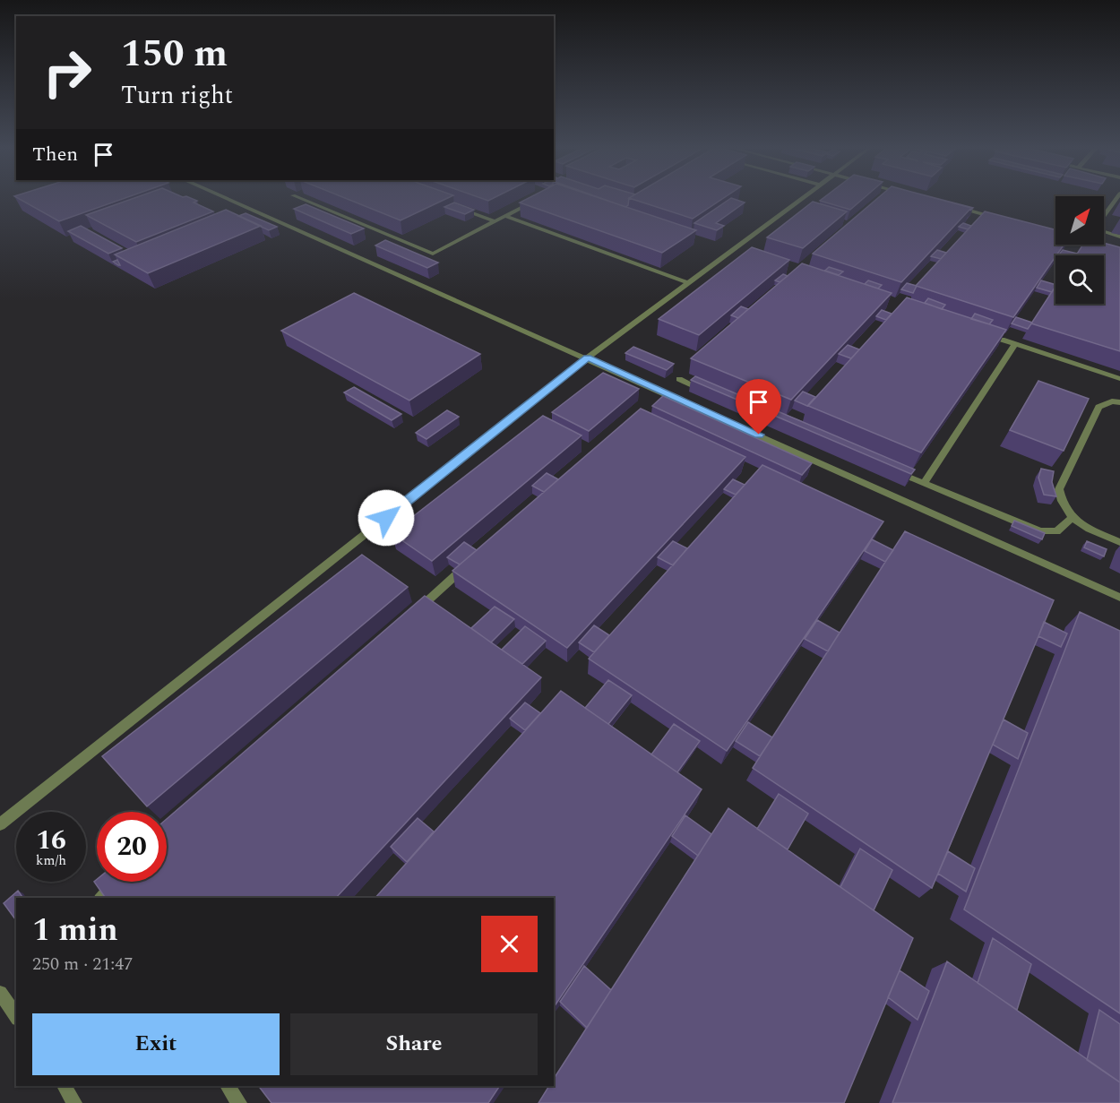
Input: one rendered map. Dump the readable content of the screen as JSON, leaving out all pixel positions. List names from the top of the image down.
{
  "north": "top right",
  "page": {
    "turn": ["150 m", "Turn right"],
    "then": "Then",
    "speed": "16 km/h",
    "limit": "20",
    "heading": ["1 min", "250 m · 21:47"],
    "buttons": ["Exit", "Share"]
  }
}
